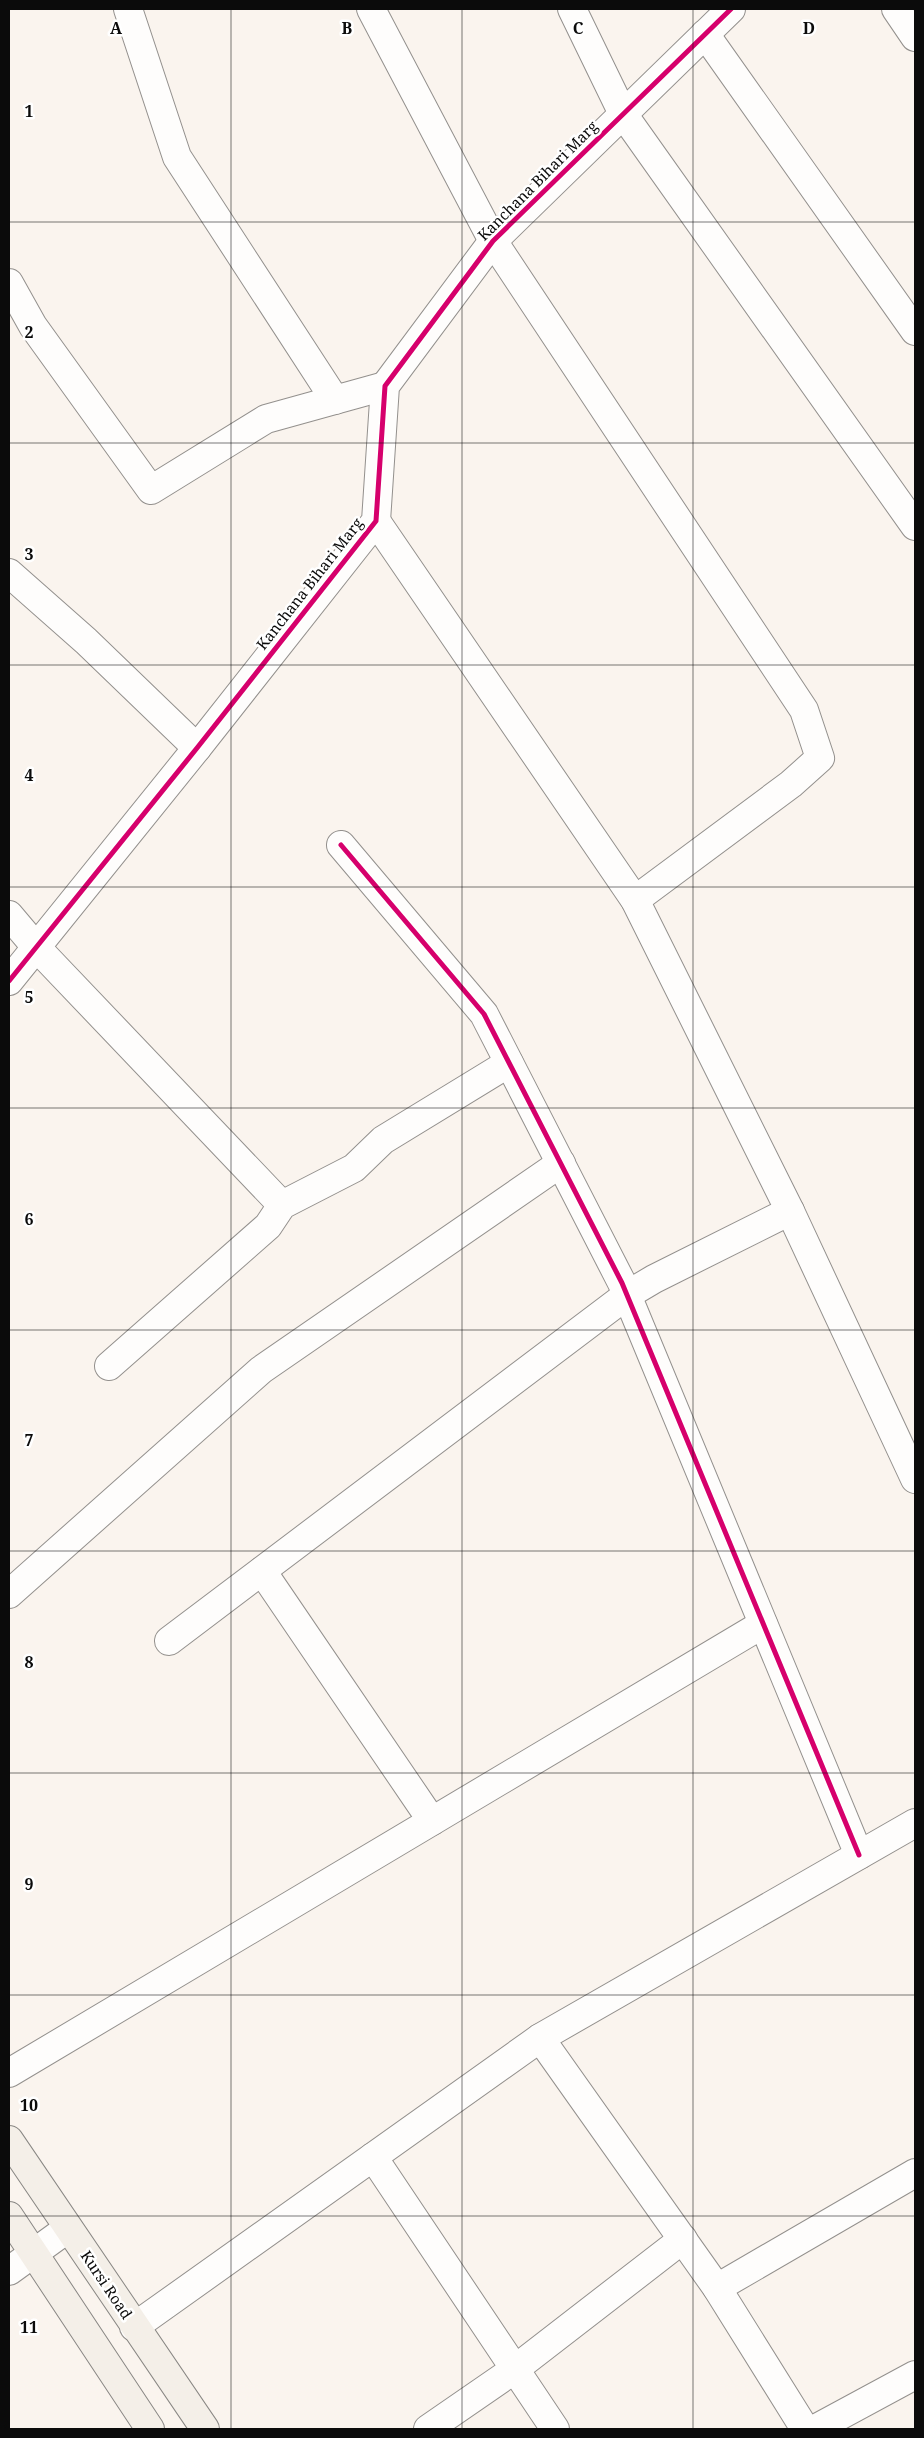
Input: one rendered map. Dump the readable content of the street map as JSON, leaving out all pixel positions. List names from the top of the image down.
{
  "streets": {
    "main road": ["Kursi Road"],
    "street": ["Kanchana Bihari Marg"]
  },
  "grid": {
    "columns": [
      "A",
      "B",
      "C",
      "D"
    ],
    "rows": [
      "1",
      "2",
      "3",
      "4",
      "5",
      "6",
      "7",
      "8",
      "9",
      "10",
      "11"
    ]
  }
}
